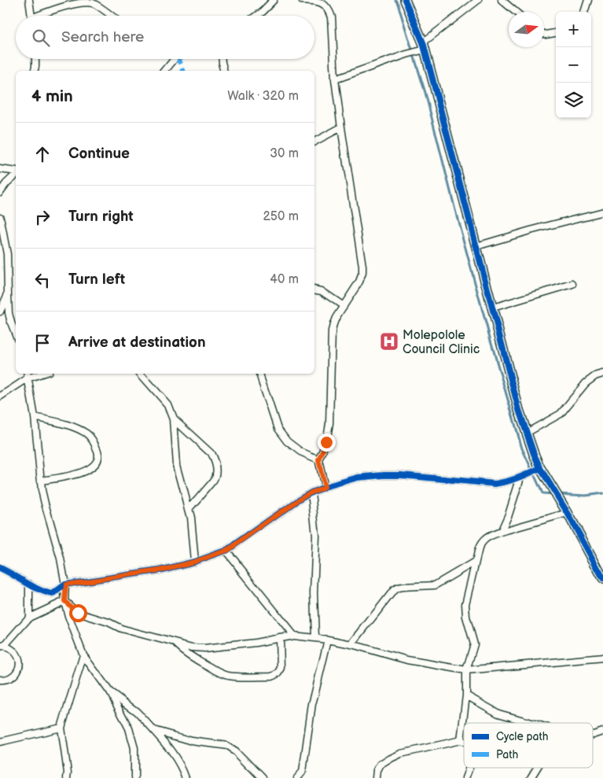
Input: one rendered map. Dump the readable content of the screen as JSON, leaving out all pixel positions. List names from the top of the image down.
{
  "places": {
    "hospital": ["Molepolole Council Clinic"]
  },
  "legend": ["Cycle path", "Path"],
  "north": "right",
  "page": {
    "map_buttons": ["+", "−"],
    "search": "Search here",
    "heading": ["4 min", "Walk · 320 m"],
    "list": [
      ["Continue", "30 m"],
      ["Turn right", "250 m"],
      ["Turn left", "40 m"],
      "Arrive at destination"
    ]
  }
}
